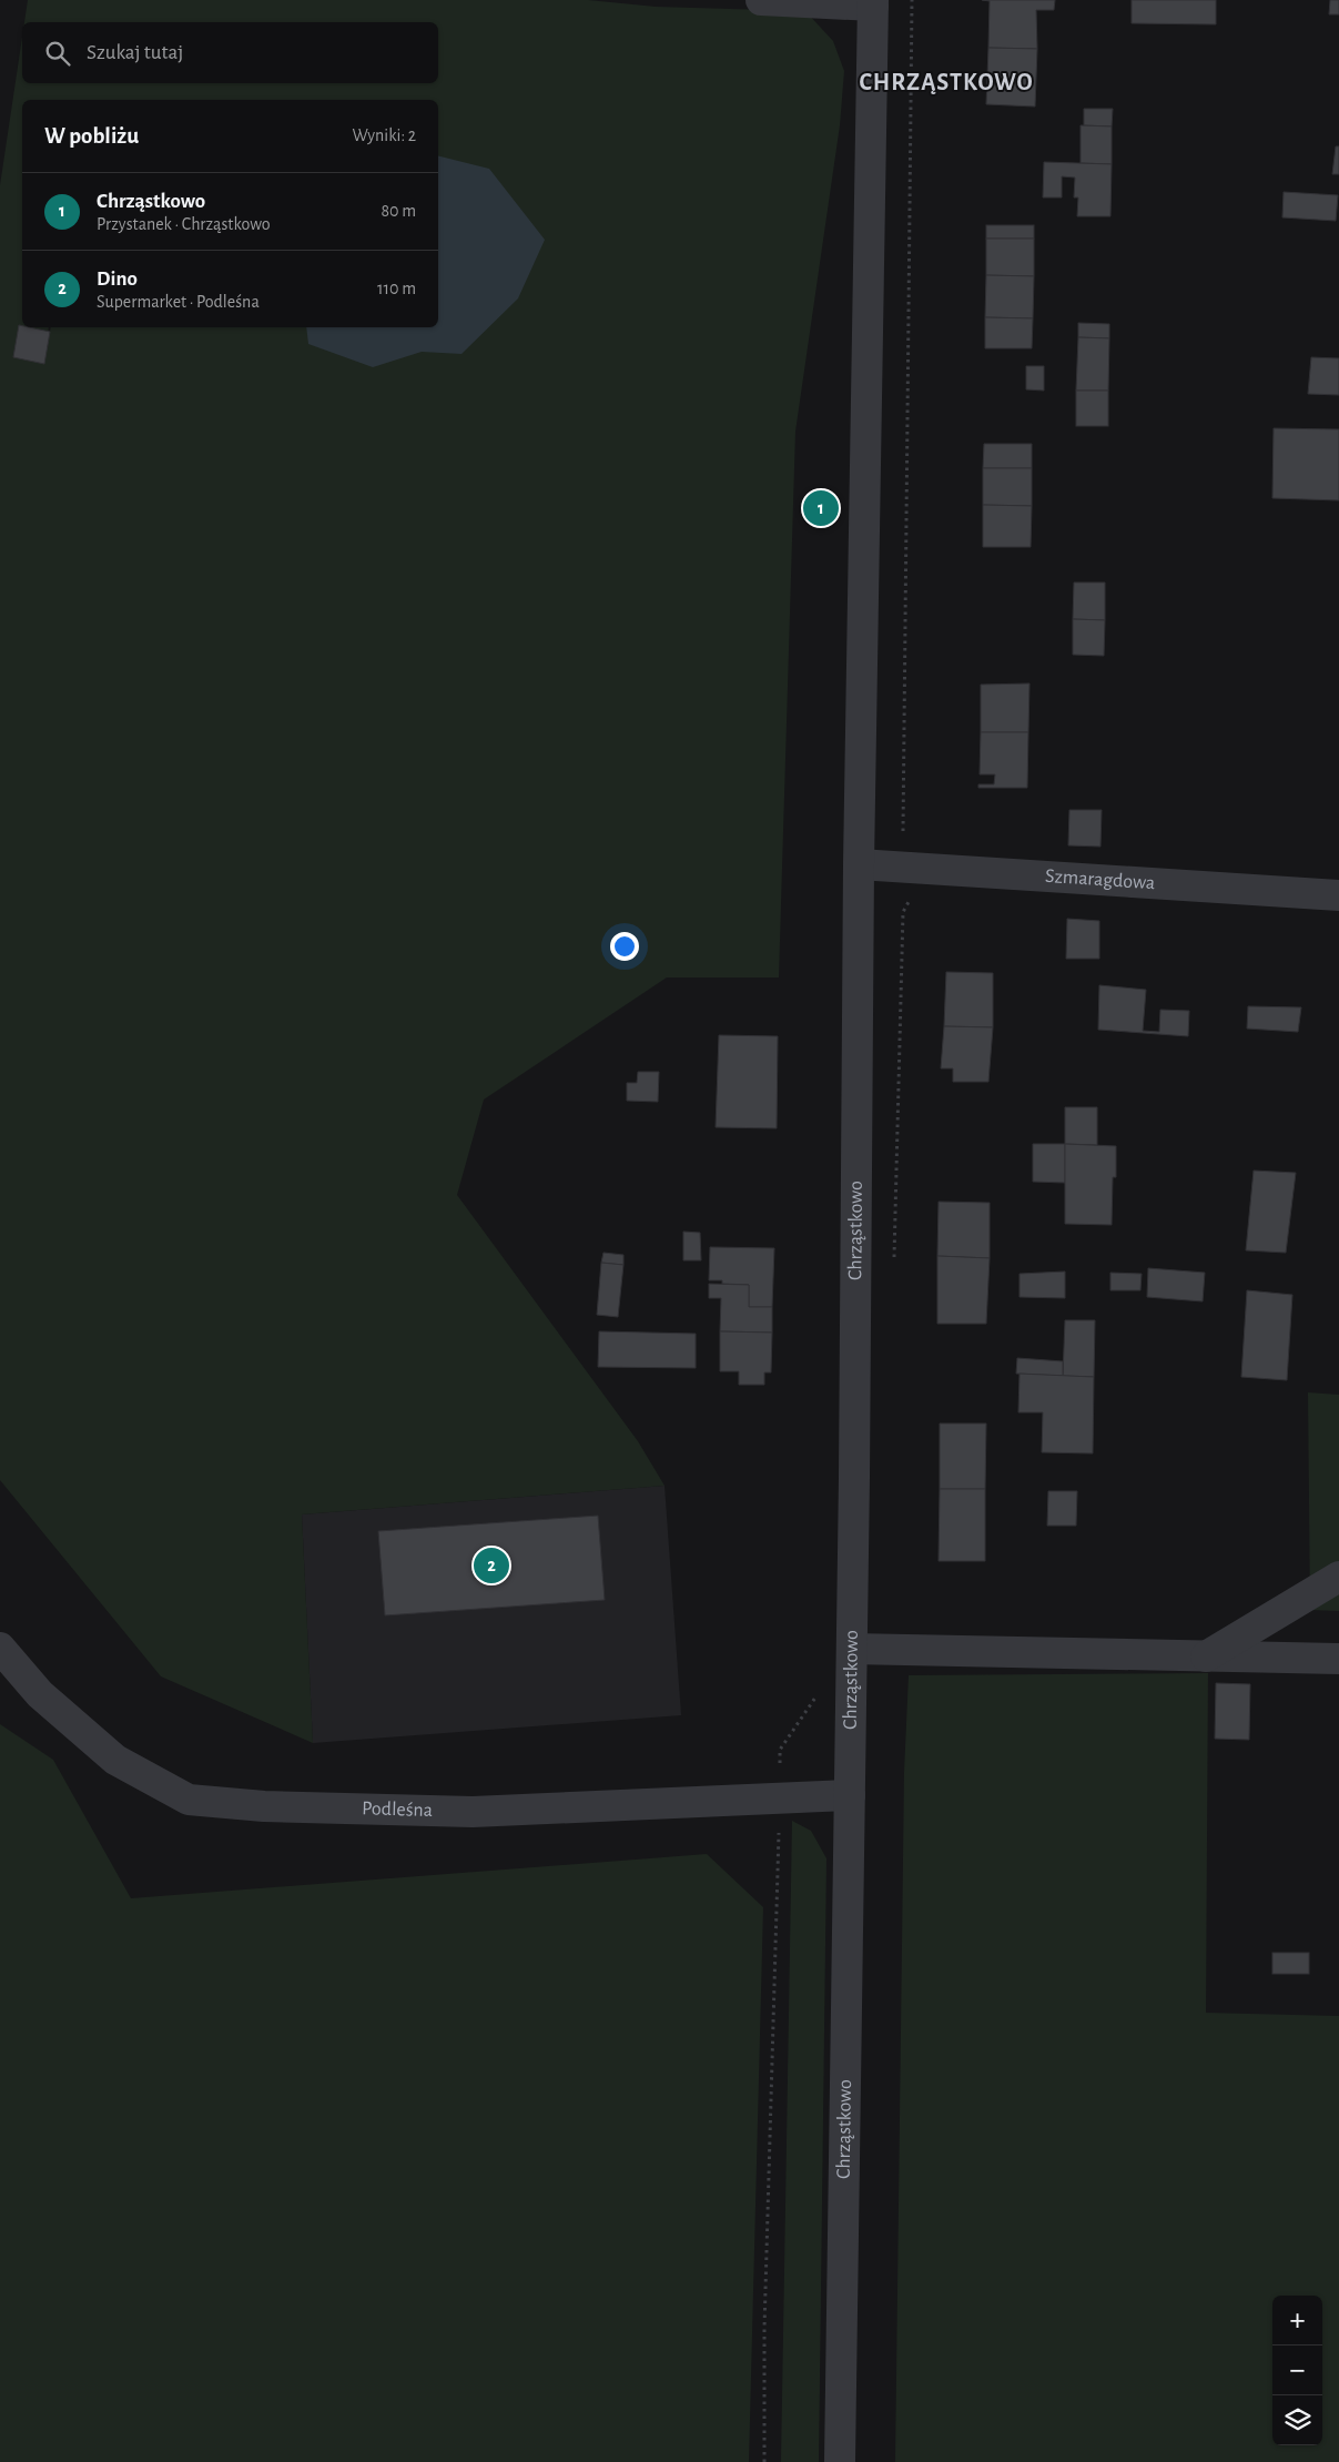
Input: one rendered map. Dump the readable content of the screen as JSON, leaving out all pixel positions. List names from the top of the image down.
{
  "streets": {
    "street": ["Szmaragdowa", "Chrząstkowo", "Podleśna"]
  },
  "crossings": [
    ["Szmaragdowa", "Chrząstkowo"],
    ["Chrząstkowo", "Podleśna"]
  ],
  "districts": ["CHRZĄSTKOWO"],
  "page": {
    "search": "Szukaj tutaj",
    "heading": ["W pobliżu", "Wyniki: 2"],
    "list": [
      {
        "mark": "1",
        "name": "Chrząstkowo",
        "note": "Przystanek · Chrząstkowo",
        "value": "80 m"
      },
      {
        "mark": "2",
        "name": "Dino",
        "note": "Supermarket · Podleśna",
        "value": "110 m"
      }
    ],
    "pins": ["1", "2"],
    "map_buttons": ["+", "−"]
  }
}
